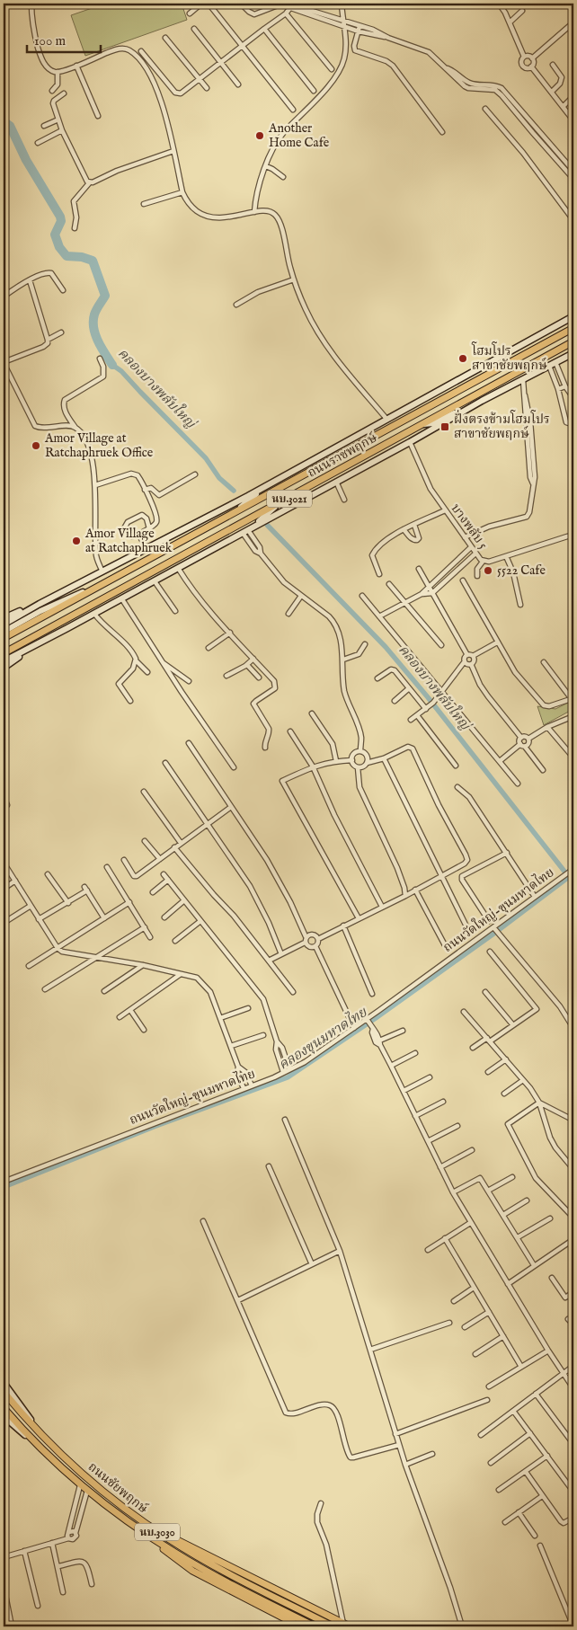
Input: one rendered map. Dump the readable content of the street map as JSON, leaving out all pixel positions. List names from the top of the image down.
{
  "streets": {
    "main road": [
      "ถนนราชพฤกษ์",
      "นบ.3021",
      "ถนนชัยพฤกษ์",
      "นบ.3030"
    ],
    "street": ["บางพลับ 5", "ถนนวัดใหญ่-ขุนมหาดไทย"]
  },
  "crossings": [
    ["ถนนราชพฤกษ์", "บางพลับ 5"]
  ],
  "water": ["คลองบางพลับใหญ่", "คลองขุนมหาดไทย"],
  "places": {
    "other": [
      "Another Home Cafe",
      "โฮมโปร สาขาชัยพฤกษ์",
      "Amor Village at Ratchaphruek Office",
      "Amor Village at Ratchaphruek",
      "5522 Cafe"
    ],
    "transit": ["ฝั่งตรงข้ามโฮมโปร สาขาชัยพฤกษ์"]
  },
  "scale_bar": "100 m"
}
